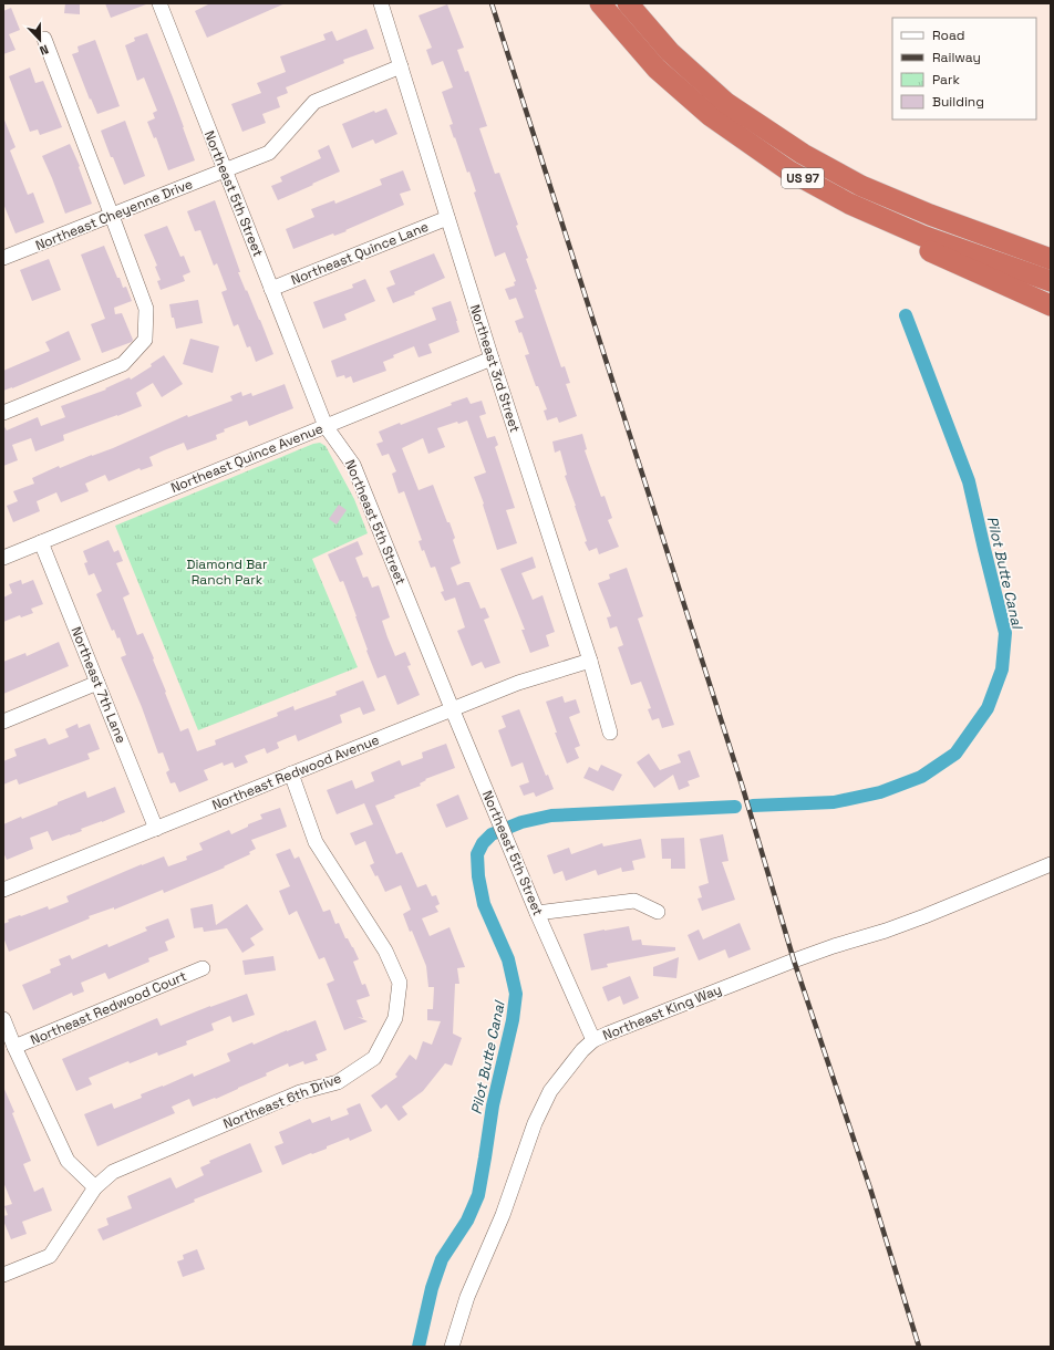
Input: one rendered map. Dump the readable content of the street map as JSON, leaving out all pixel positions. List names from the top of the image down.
{
  "streets": {
    "highway": ["US 97"],
    "street": [
      "Northeast 5th Street",
      "Northeast Cheyenne Drive",
      "Northeast Quince Lane",
      "Northeast 3rd Street",
      "Northeast Quince Avenue",
      "Northeast 7th Lane",
      "Northeast Redwood Avenue",
      "Northeast Redwood Court",
      "Northeast King Way",
      "Northeast 6th Drive"
    ]
  },
  "crossings": [
    ["Northeast 5th Street", "Northeast Cheyenne Drive"],
    ["Northeast 5th Street", "Northeast Quince Lane"],
    ["Northeast 5th Street", "Northeast Quince Avenue"],
    ["Northeast 5th Street", "Northeast Redwood Avenue"],
    ["Northeast 5th Street", "Northeast King Way"],
    ["Northeast Cheyenne Drive", "Northeast 3rd Street"],
    ["Northeast Quince Lane", "Northeast 3rd Street"],
    ["Northeast 3rd Street", "Northeast Quince Avenue"],
    ["Northeast 3rd Street", "Northeast Redwood Avenue"],
    ["Northeast Quince Avenue", "Northeast 7th Lane"],
    ["Northeast 7th Lane", "Northeast Redwood Avenue"],
    ["Northeast Redwood Avenue", "Northeast 6th Drive"]
  ],
  "water": ["Pilot Butte Canal"],
  "parks": ["Diamond Bar Ranch Park"],
  "legend": [
    "Road",
    "Railway",
    "Park",
    "Building"
  ],
  "north": "bottom"
}
